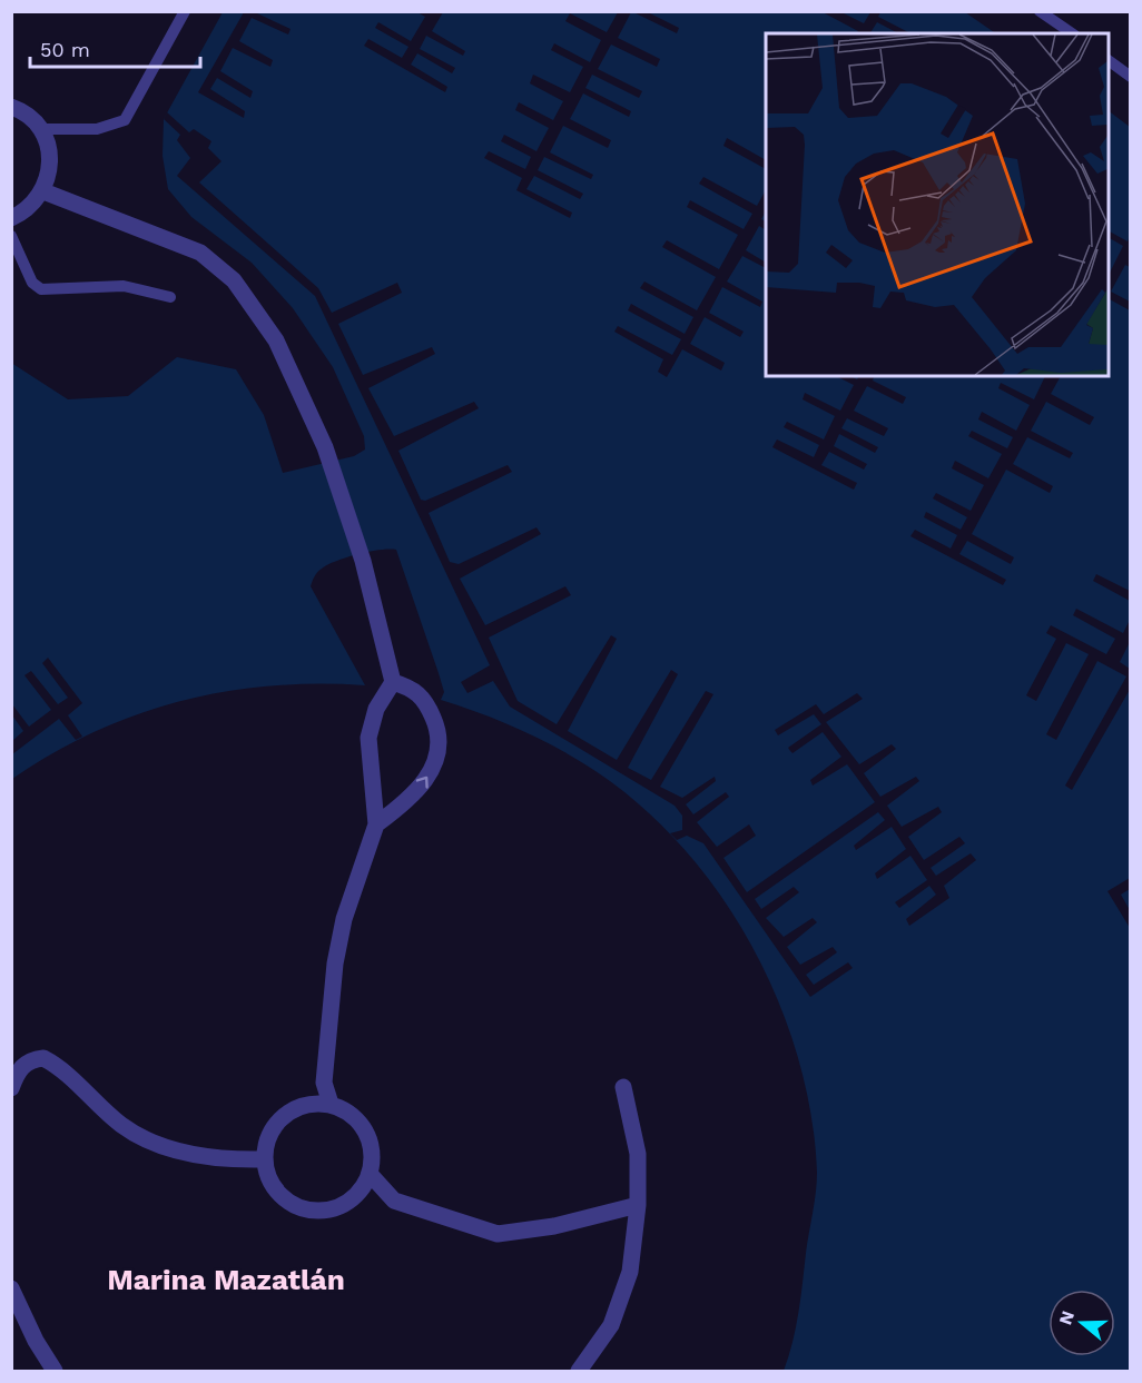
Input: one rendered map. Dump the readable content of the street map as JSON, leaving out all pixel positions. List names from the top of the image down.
{
  "districts": ["Marina Mazatlán"],
  "scale_bar": "50 m",
  "north": "left"
}
